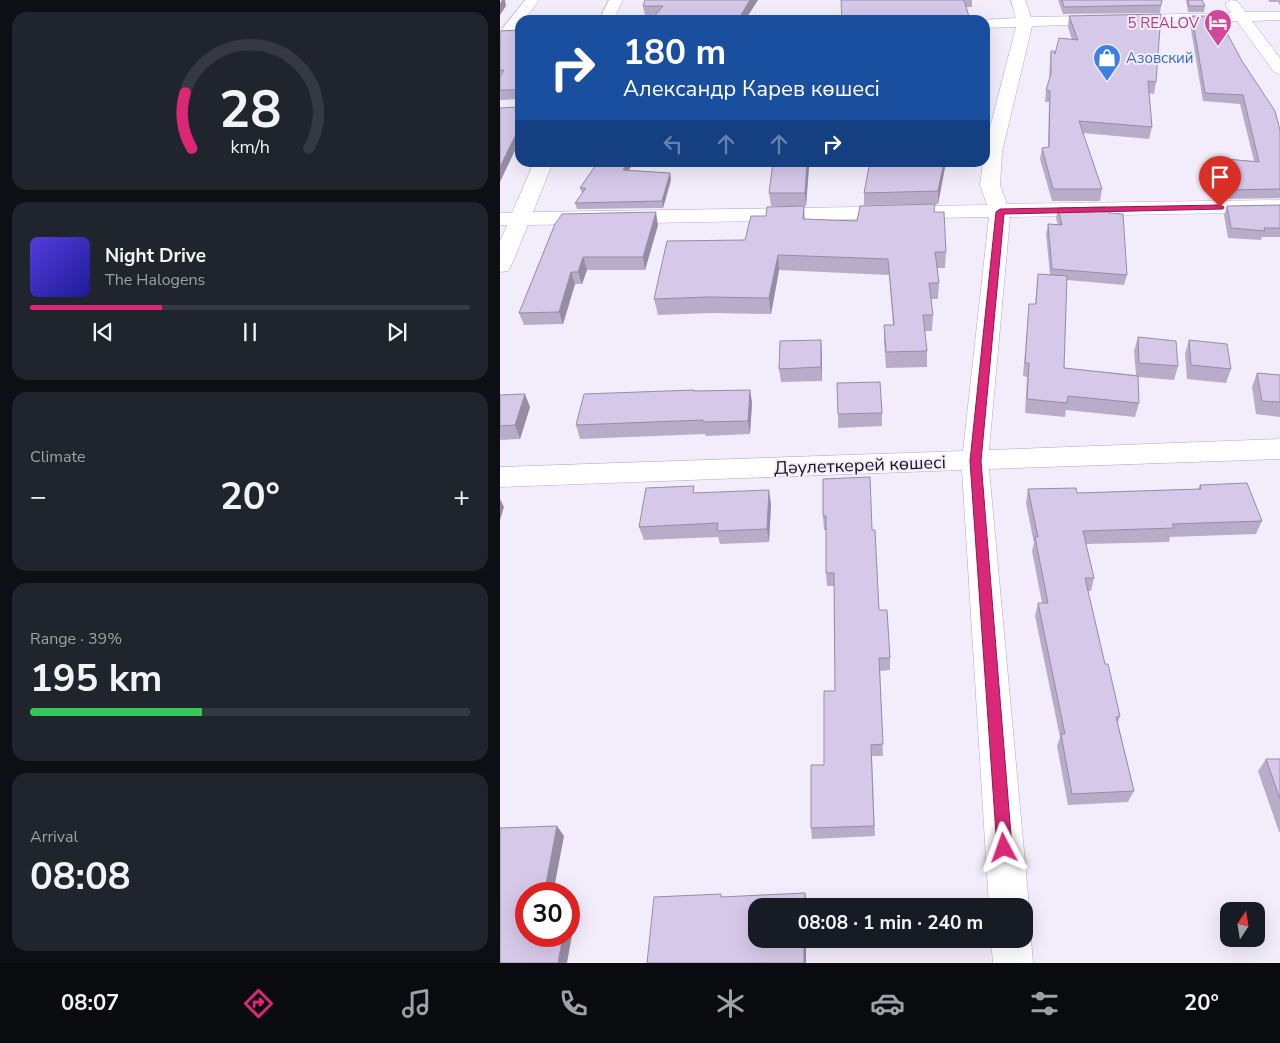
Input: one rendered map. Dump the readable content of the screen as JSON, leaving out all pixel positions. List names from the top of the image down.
{
  "streets": {
    "street": ["Дәулеткерей көшесі"]
  },
  "places": {
    "hotel": ["5 REALOV"],
    "shop": ["Азовский"]
  },
  "north": "top",
  "page": {
    "turn": ["180 m", "Александр Карев көшесі"],
    "song": ["Night Drive", "The Halogens"],
    "tile": [
      "Climate",
      ["Range · 39%", "195 km"],
      ["Arrival", "08:08"]
    ],
    "heat": ["−", "20°", "+"],
    "limit": "30",
    "trip": "08:08 · 1 min · 240 m",
    "tabs": ["08:07", "20°"],
    "gauge": ["28", "km/h"]
  }
}
